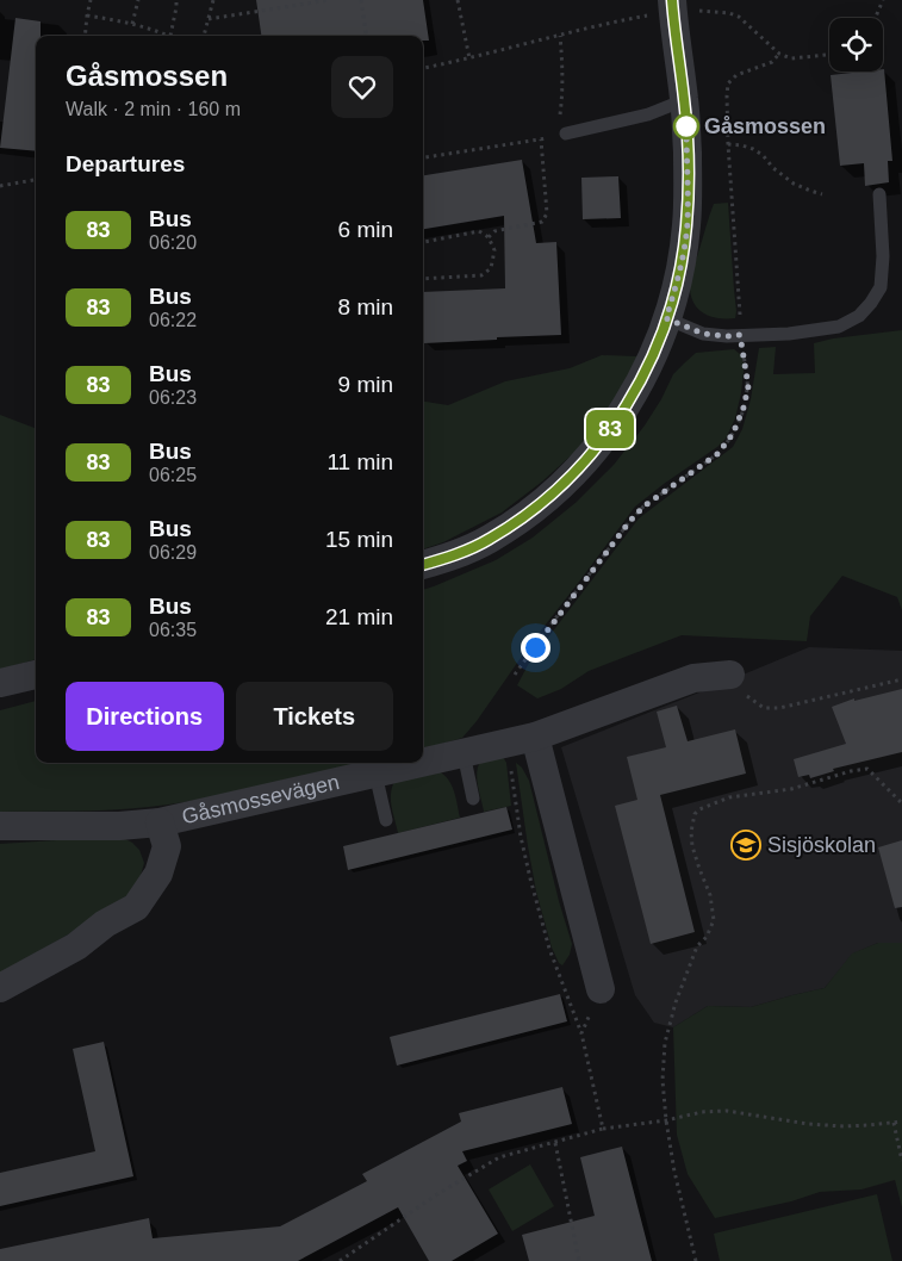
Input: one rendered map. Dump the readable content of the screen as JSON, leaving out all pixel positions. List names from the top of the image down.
{
  "streets": {
    "street": ["Gåsmossevägen"]
  },
  "places": {
    "other": ["Gåsmossen"],
    "school or university": ["Sisjöskolan"]
  },
  "lines": ["bus line 83"],
  "page": {
    "on_map": "83",
    "heading": [
      ["Gåsmossen", "Walk · 2 min · 160 m"],
      "Departures"
    ],
    "list": [
      {
        "mark": "83",
        "name": "Bus",
        "note": "06:20",
        "value": "6 min"
      },
      {
        "mark": "83",
        "name": "Bus",
        "note": "06:22",
        "value": "8 min"
      },
      {
        "mark": "83",
        "name": "Bus",
        "note": "06:23",
        "value": "9 min"
      },
      {
        "mark": "83",
        "name": "Bus",
        "note": "06:25",
        "value": "11 min"
      },
      {
        "mark": "83",
        "name": "Bus",
        "note": "06:29",
        "value": "15 min"
      },
      {
        "mark": "83",
        "name": "Bus",
        "note": "06:35",
        "value": "21 min"
      }
    ],
    "buttons": ["Directions", "Tickets"]
  }
}
